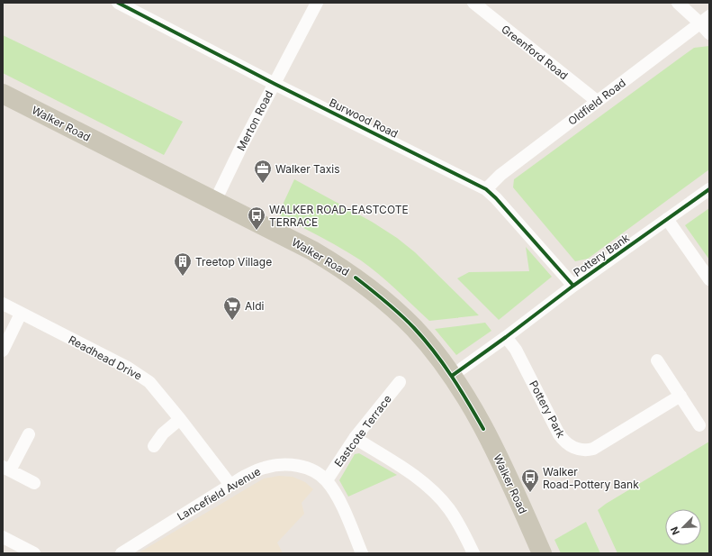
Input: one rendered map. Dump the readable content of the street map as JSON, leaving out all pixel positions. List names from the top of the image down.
{
  "streets": {
    "main road": ["Walker Road"],
    "street": [
      "Greenford Road",
      "Oldfield Road",
      "Burwood Road",
      "Merton Road",
      "Pottery Bank",
      "Readhead Drive",
      "Pottery Park",
      "Eastcote Terrace",
      "Lancefield Avenue"
    ]
  },
  "crossings": [
    ["Greenford Road", "Oldfield Road"],
    ["Oldfield Road", "Burwood Road"],
    ["Burwood Road", "Merton Road"],
    ["Burwood Road", "Pottery Bank"],
    ["Merton Road", "Walker Road"],
    ["Walker Road", "Pottery Bank"],
    ["Pottery Bank", "Pottery Park"],
    ["Readhead Drive", "Lancefield Avenue"],
    ["Eastcote Terrace", "Lancefield Avenue"]
  ],
  "places": {
    "office": ["Walker Taxis"],
    "bus stop": ["WALKER ROAD-EASTCOTE TERRACE", "Walker Road-Pottery Bank"],
    "building": ["Treetop Village"],
    "supermarket": ["Aldi"]
  },
  "north": "bottom left"
}
